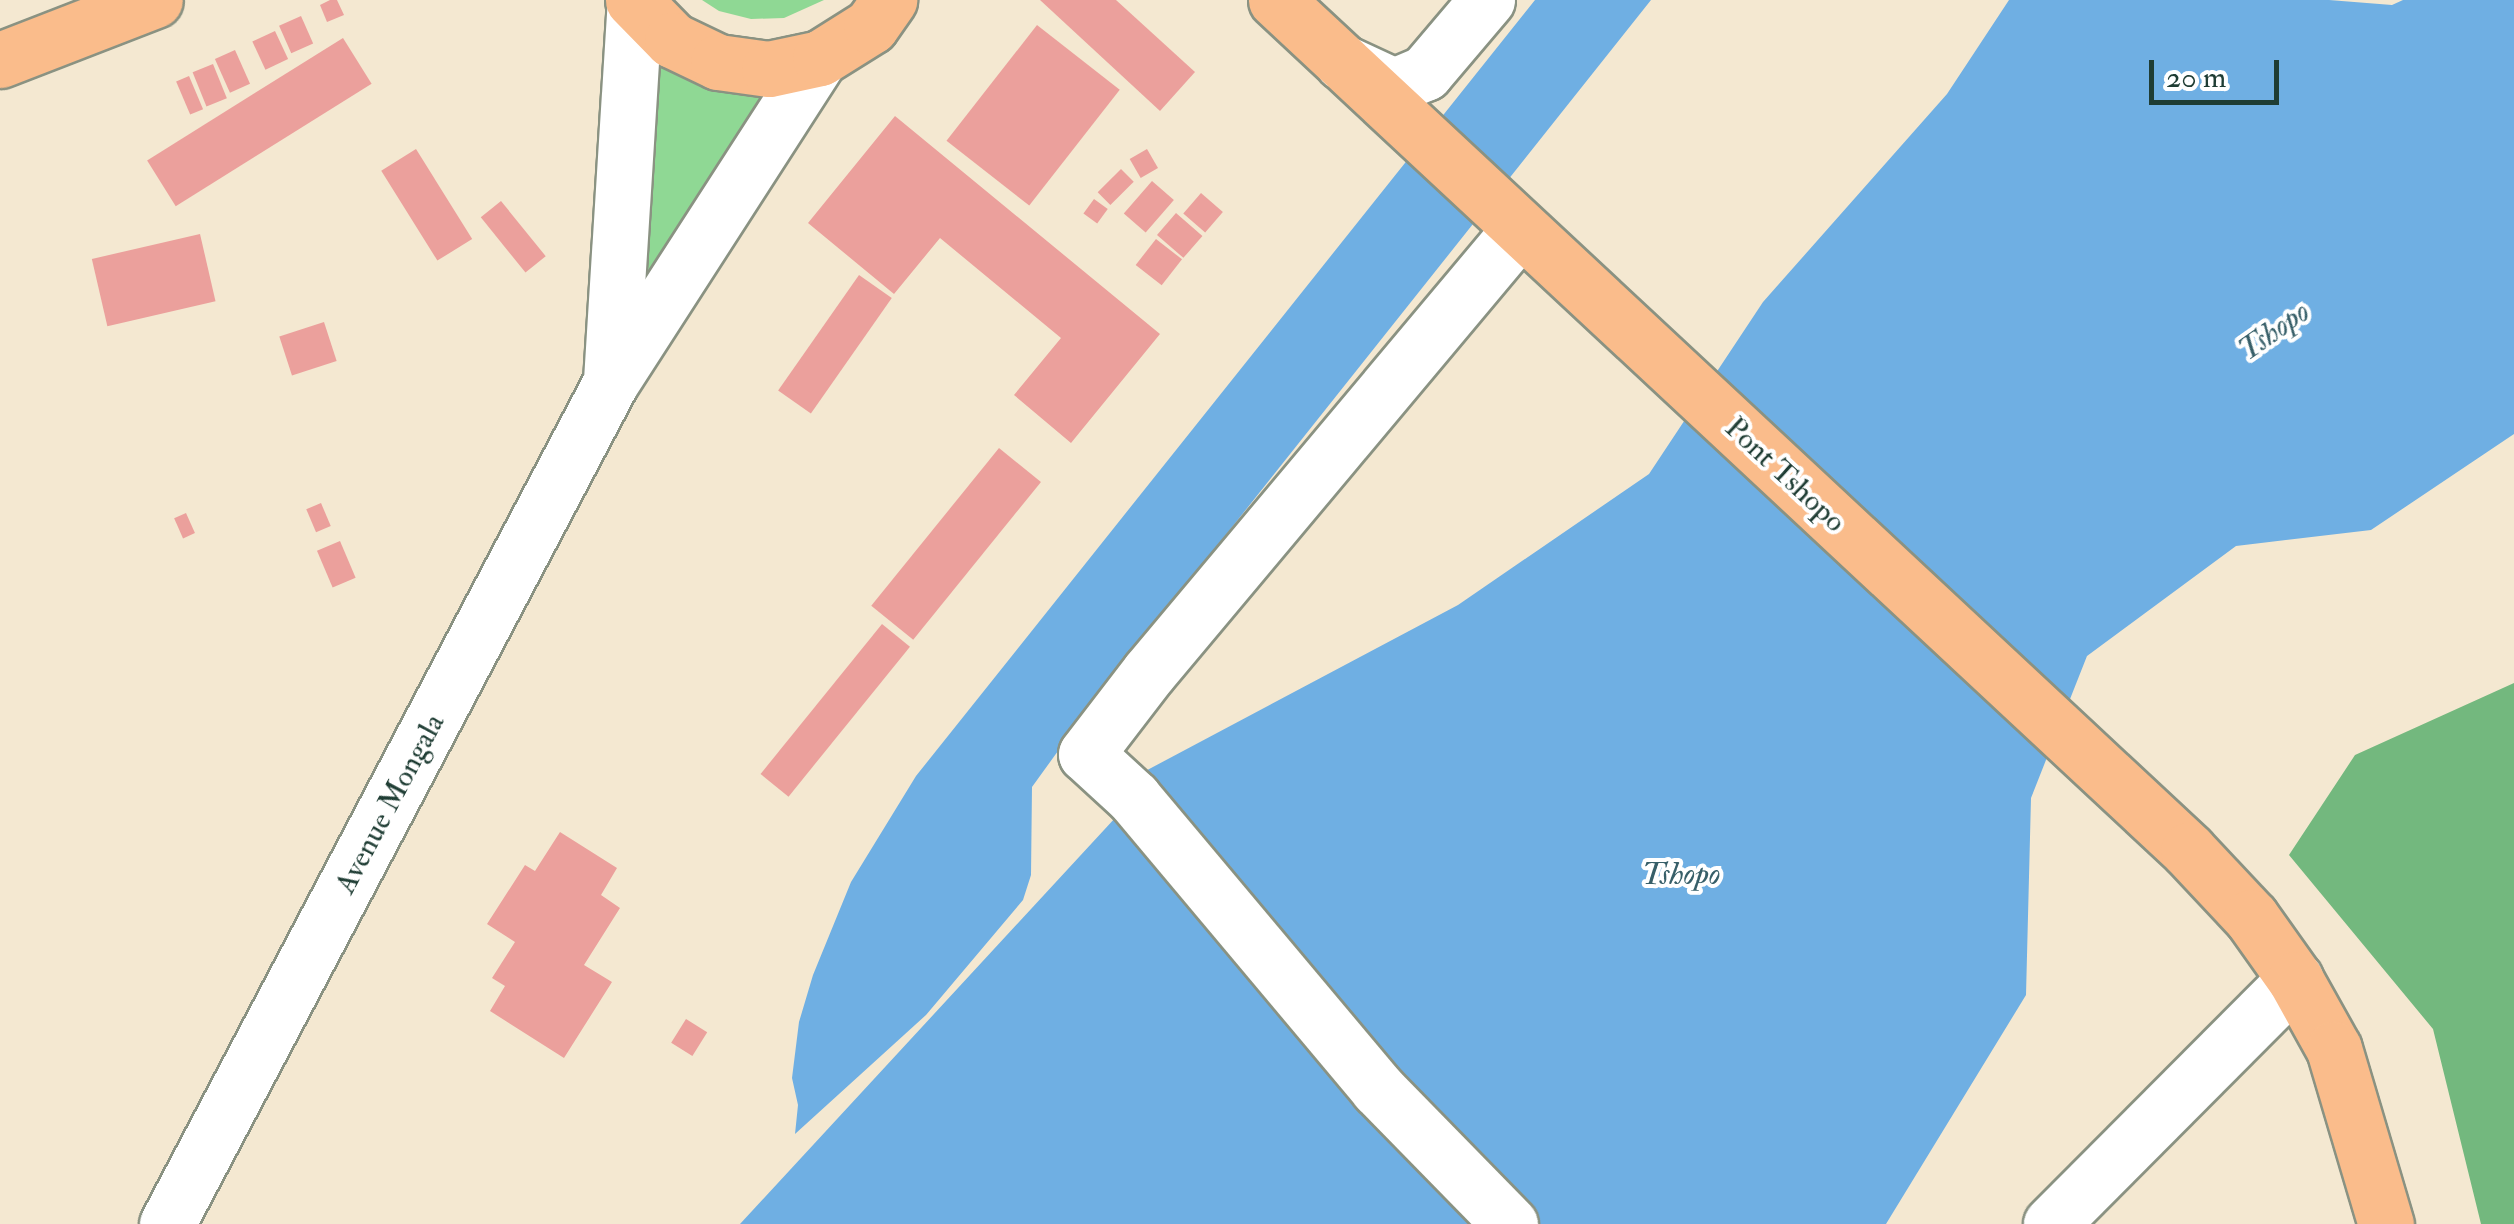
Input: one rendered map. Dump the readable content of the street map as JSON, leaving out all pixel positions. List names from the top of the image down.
{
  "streets": {
    "highway": ["Pont Tshopo"],
    "street": ["Avenue Mongala"]
  },
  "water": ["Tshopo"],
  "scale_bar": "20 m"
}
